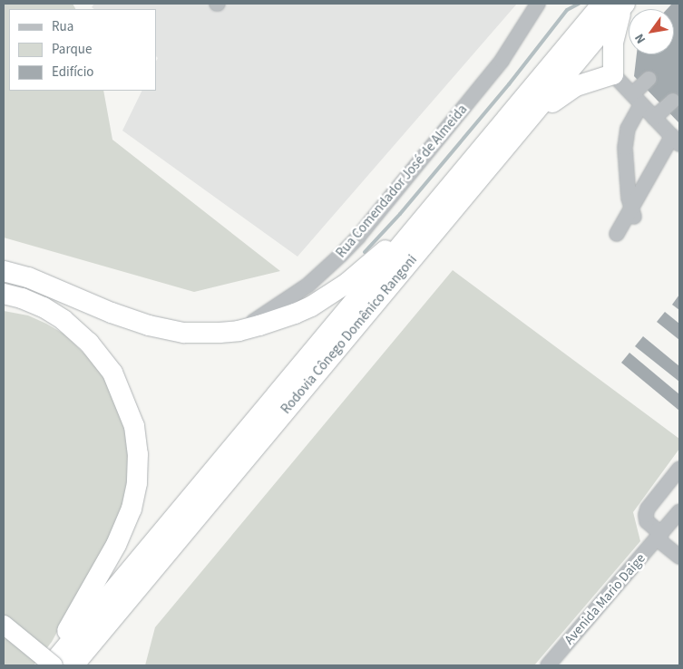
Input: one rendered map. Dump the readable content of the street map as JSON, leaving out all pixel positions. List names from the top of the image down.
{
  "streets": {
    "highway": ["Rodovia Cônego Domênico Rangoni"],
    "street": ["Rua Comendador José de Almeida", "Avenida Mario Daige"]
  },
  "legend": ["Rua", "Parque", "Edifício"],
  "north": "bottom left"
}
